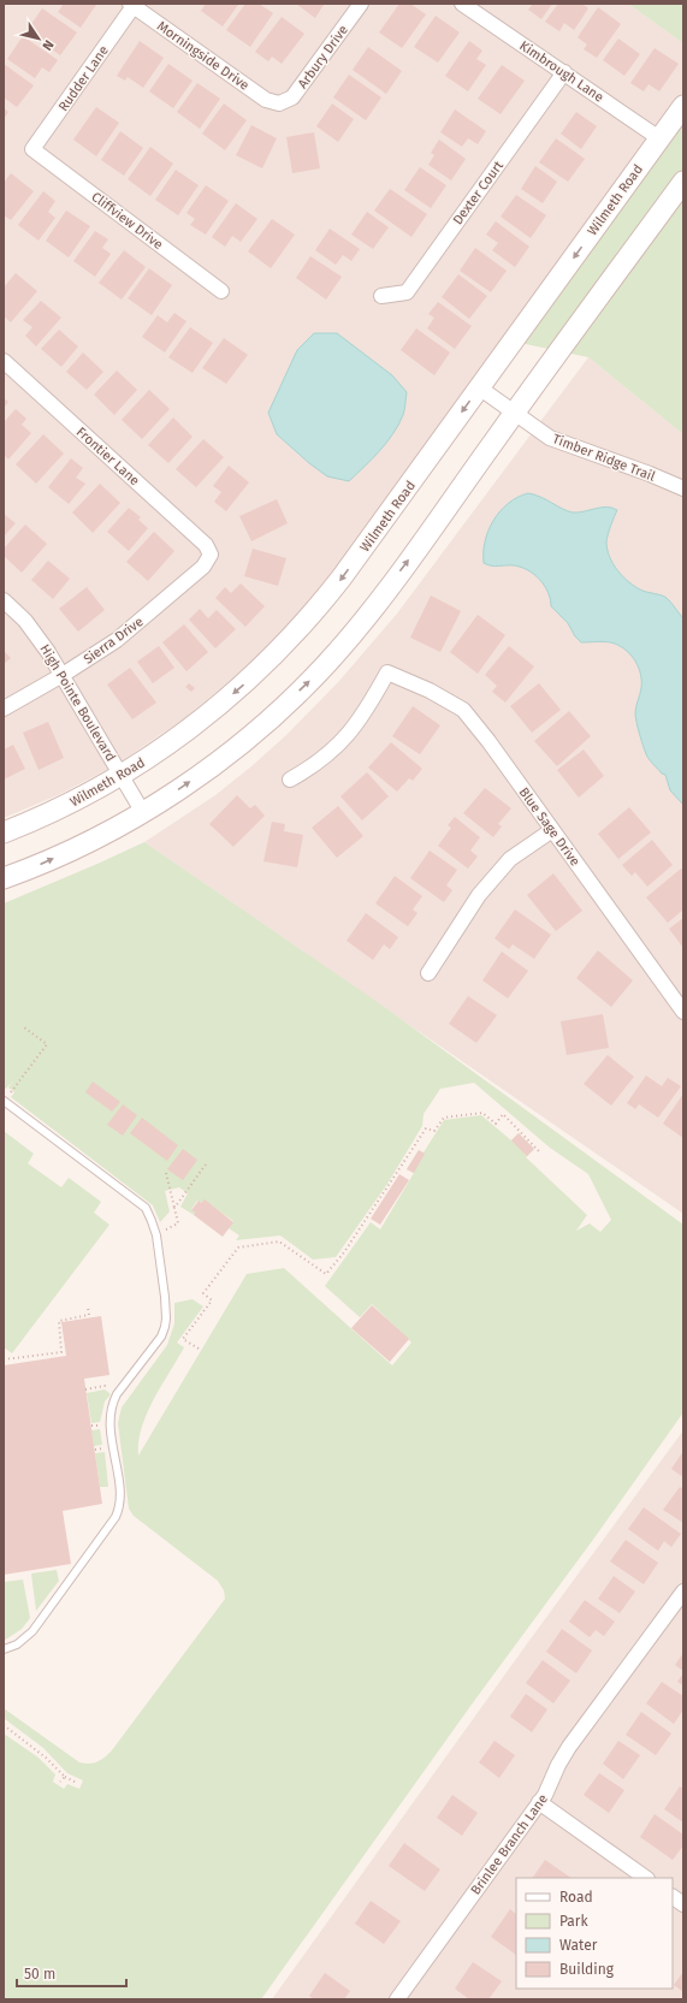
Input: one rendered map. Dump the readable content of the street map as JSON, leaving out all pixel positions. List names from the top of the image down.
{
  "streets": {
    "main road": ["Wilmeth Road"],
    "street": [
      "Morningside Drive",
      "Arbury Drive",
      "Kimbrough Lane",
      "Rudder Lane",
      "Dexter Court",
      "Cliffview Drive",
      "Frontier Lane",
      "Timber Ridge Trail",
      "Sierra Drive",
      "High Pointe Boulevard",
      "Blue Sage Drive",
      "Brinlee Branch Lane"
    ]
  },
  "crossings": [
    ["Morningside Drive", "Arbury Drive"],
    ["Morningside Drive", "Rudder Lane"],
    ["Kimbrough Lane", "Dexter Court"],
    ["Kimbrough Lane", "Wilmeth Road"],
    ["Rudder Lane", "Cliffview Drive"],
    ["Wilmeth Road", "Timber Ridge Trail"],
    ["Wilmeth Road", "High Pointe Boulevard"],
    ["Frontier Lane", "Sierra Drive"],
    ["Sierra Drive", "High Pointe Boulevard"]
  ],
  "legend": [
    "Road",
    "Park",
    "Water",
    "Building"
  ],
  "scale_bar": "50 m",
  "north": "bottom right"
}
